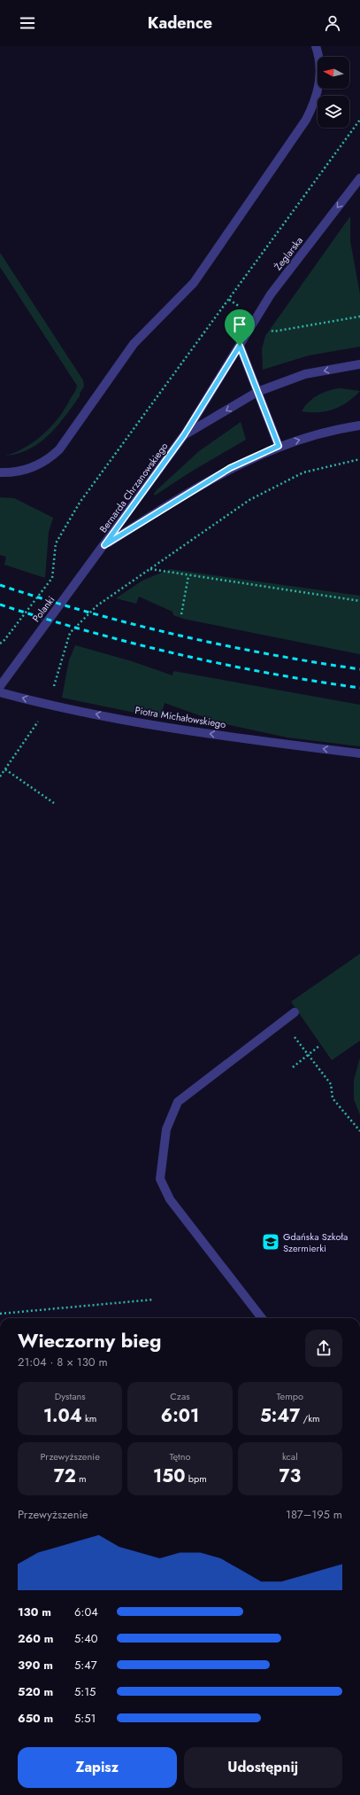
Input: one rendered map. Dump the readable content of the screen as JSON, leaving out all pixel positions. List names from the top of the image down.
{
  "streets": {
    "street": [
      "Żeglarska",
      "Bernarda Chrzanowskiego",
      "Polanki",
      "Piotra Michałowskiego"
    ]
  },
  "crossings": [
    ["Żeglarska", "Bernarda Chrzanowskiego"],
    ["Bernarda Chrzanowskiego", "Polanki"]
  ],
  "one_way": ["Piotra Michałowskiego"],
  "places": {
    "school or university": ["Gdańska Szkoła Szermierki"]
  },
  "north": "left",
  "page": {
    "header": "Kadence",
    "heading": ["Wieczorny bieg", "21:04 · 8 × 130 m"],
    "stats": [
      ["Dystans", "1.04 km"],
      ["Czas", "6:01"],
      ["Tempo", "5:47 /km"],
      ["Przewyższenie", "72 m"],
      ["Tętno", "150 bpm"],
      ["kcal", "73"]
    ],
    "chart": ["Przewyższenie", "187–195 m"],
    "list": [
      {
        "name": "130 m",
        "note": "6:04"
      },
      {
        "name": "260 m",
        "note": "5:40"
      },
      {
        "name": "390 m",
        "note": "5:47"
      },
      {
        "name": "520 m",
        "note": "5:15"
      },
      {
        "name": "650 m",
        "note": "5:51"
      }
    ],
    "buttons": ["Zapisz", "Udostępnij"]
  }
}
